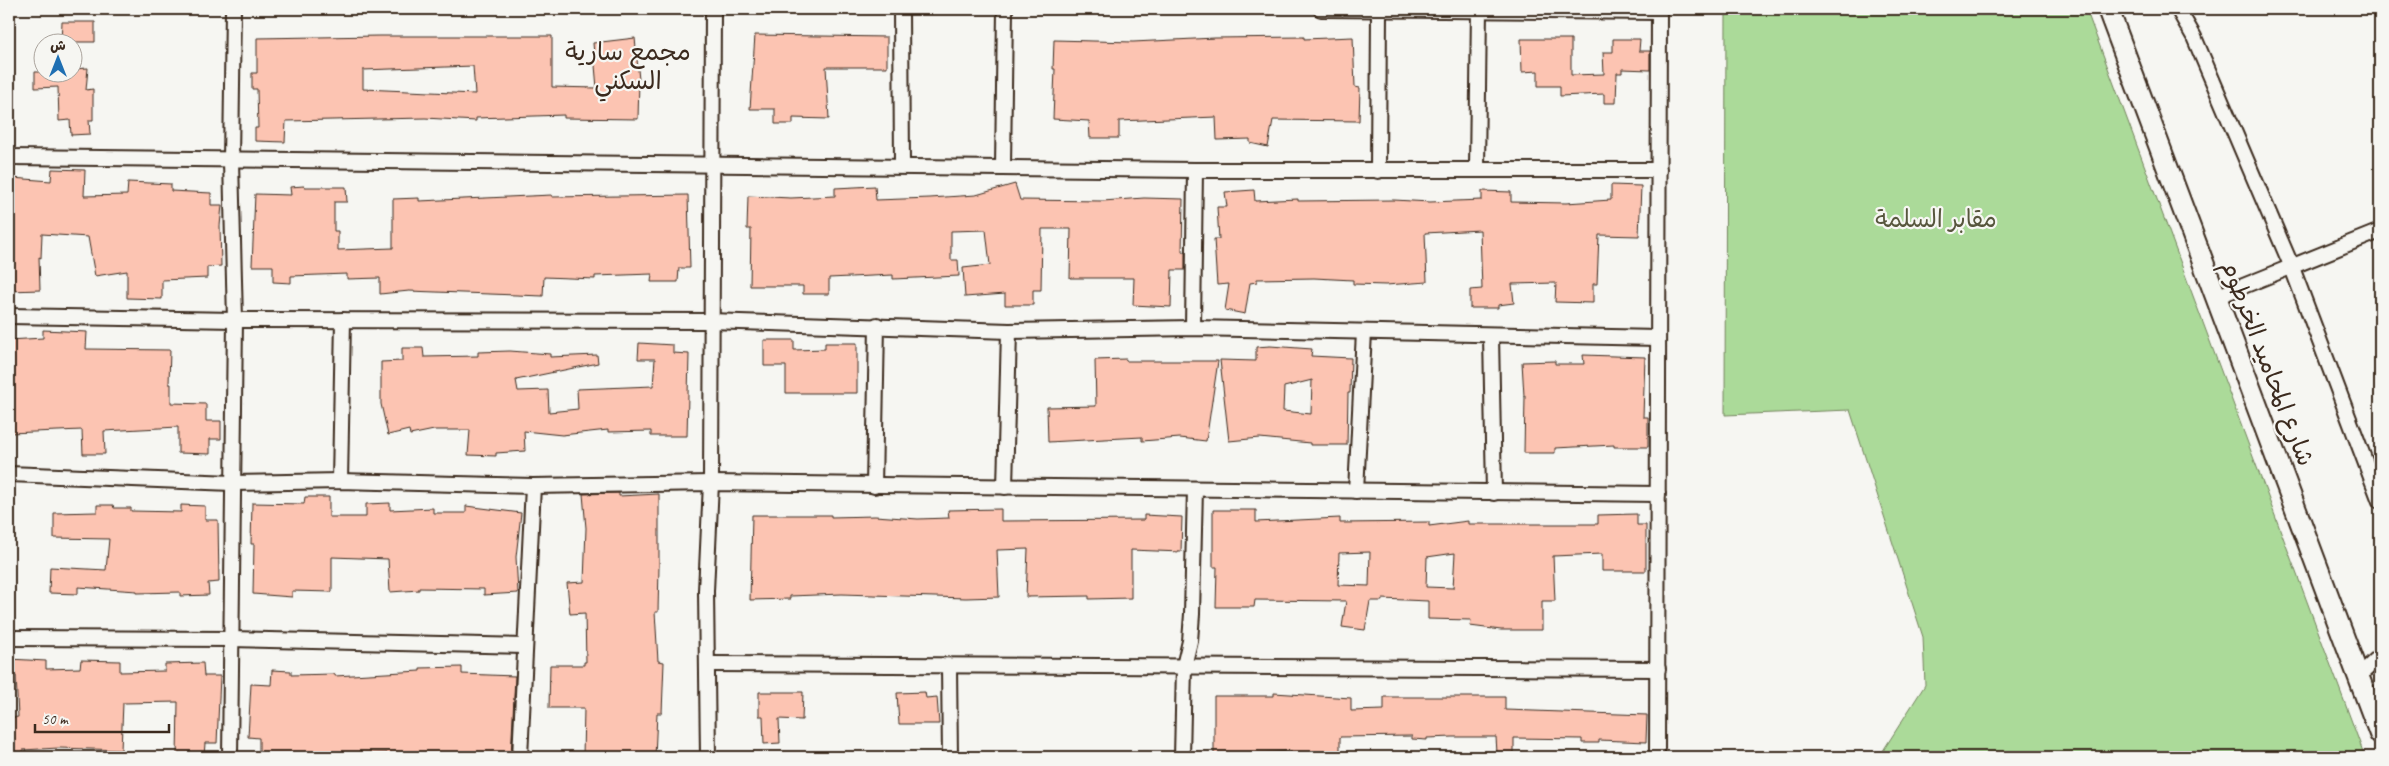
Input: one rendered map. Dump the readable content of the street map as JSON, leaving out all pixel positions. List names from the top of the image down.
{
  "streets": {
    "street": ["شارع المحاميد الخرطوم"]
  },
  "districts": ["مجمع سارية السكني"],
  "parks": ["مقابر السلمة"],
  "scale_bar": "50 m",
  "north": "top"
}
